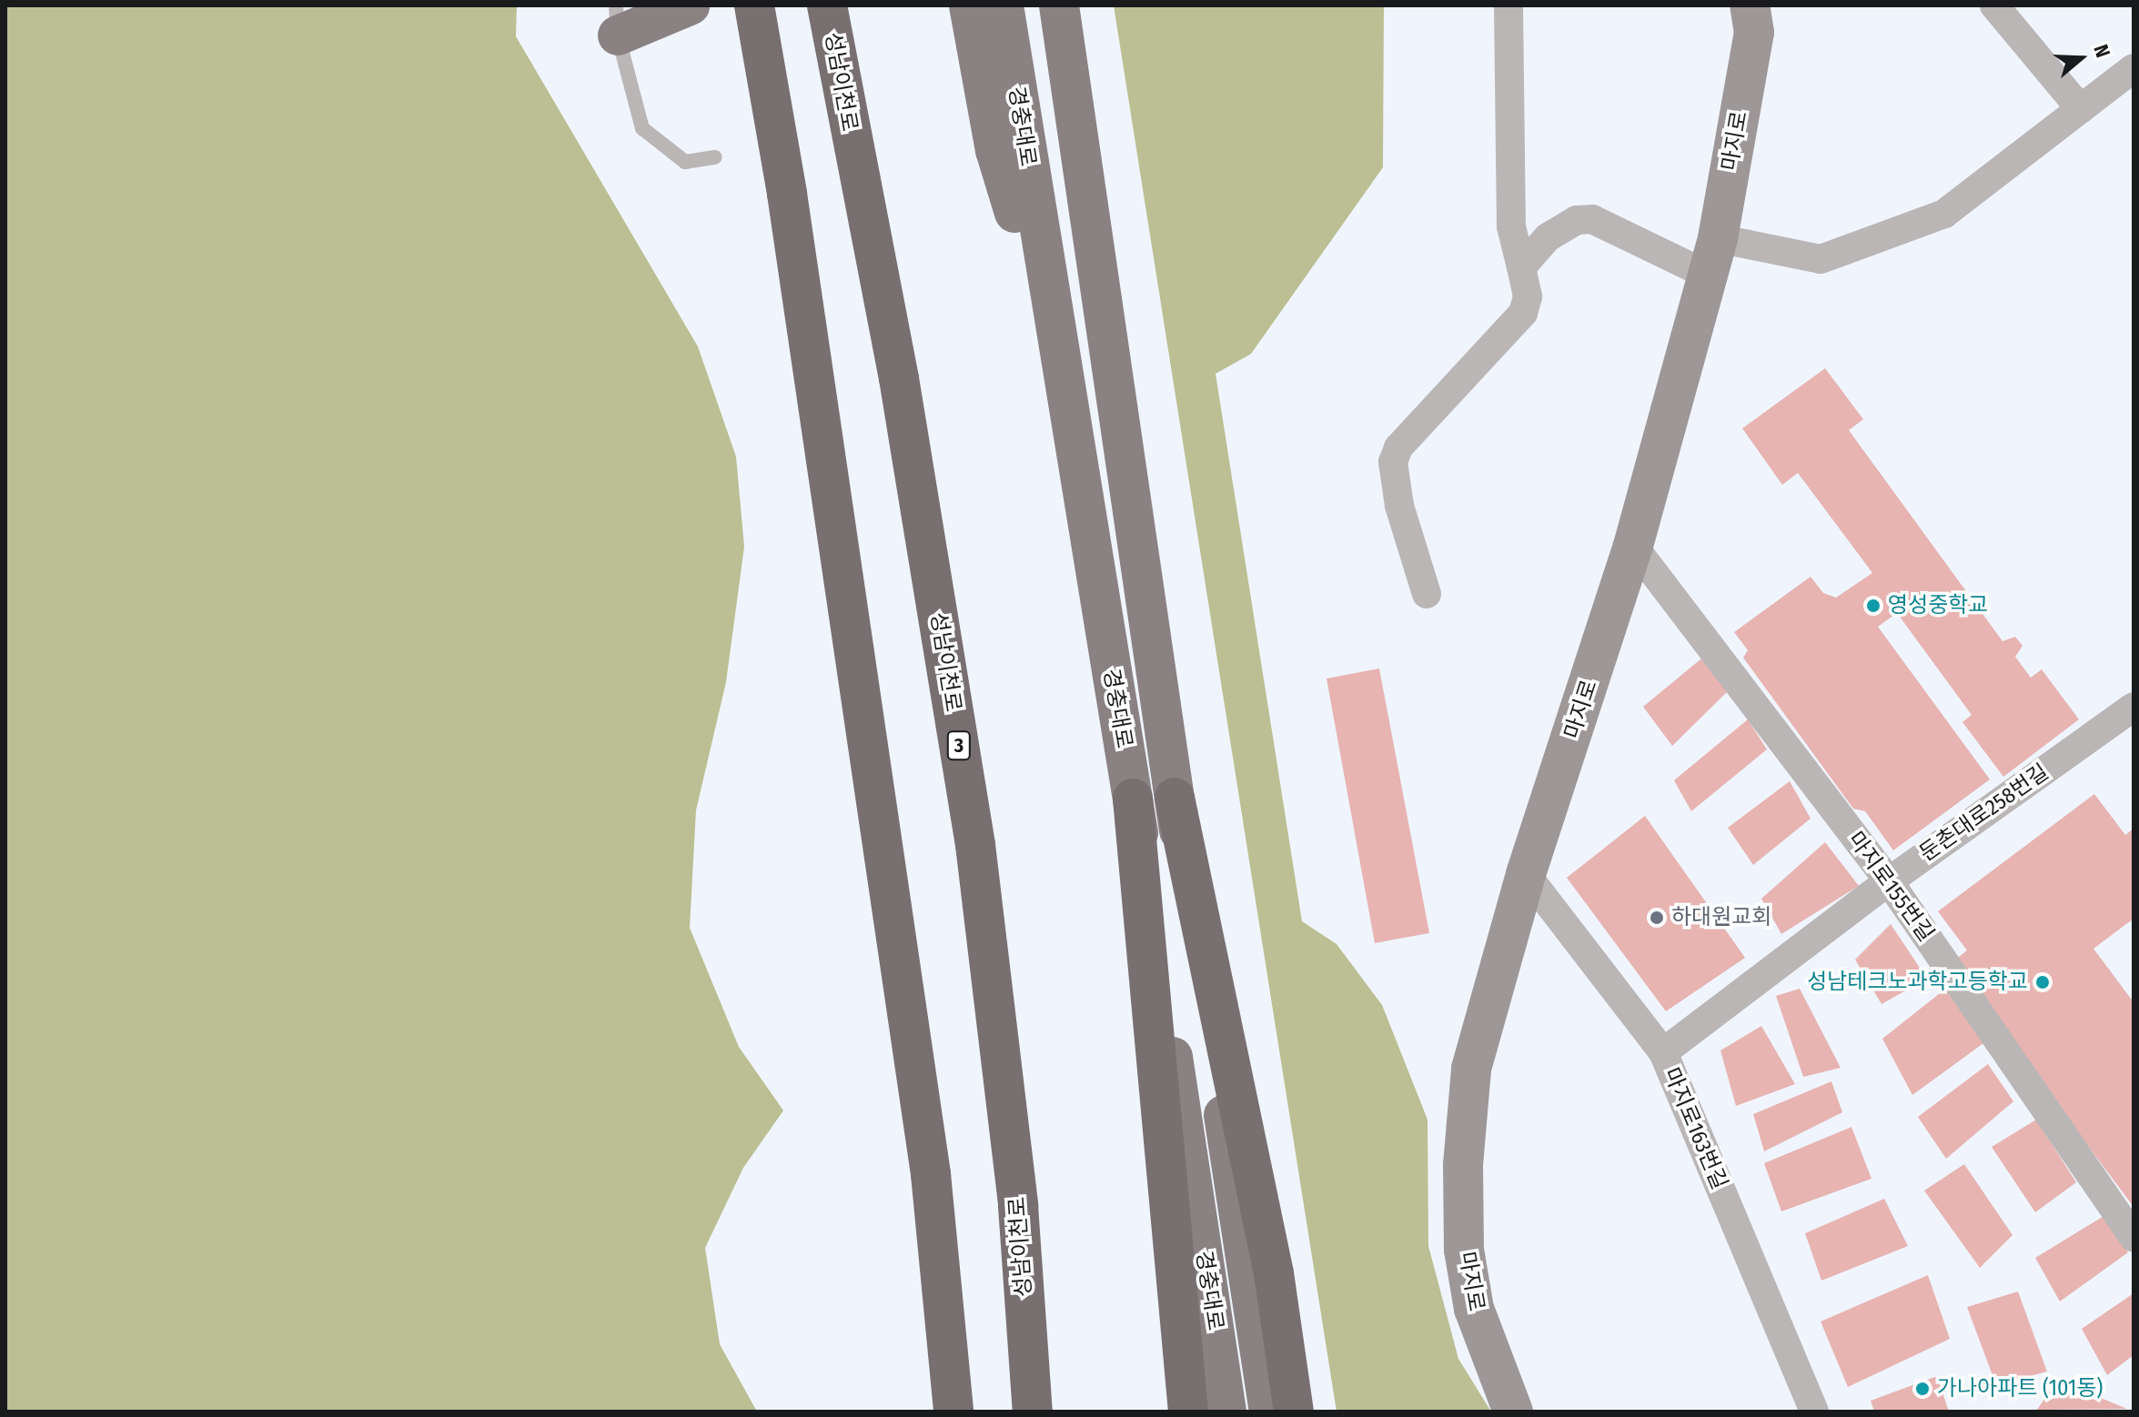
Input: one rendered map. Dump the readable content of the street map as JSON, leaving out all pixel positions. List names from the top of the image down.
{
  "streets": {
    "highway": ["성남이천로", "3"],
    "main road": ["경충대로", "마지로"],
    "street": ["둔촌대로258번길", "마지로155번길", "마지로163번길"]
  },
  "crossings": [
    ["마지로", "마지로155번길"],
    ["마지로", "마지로163번길"],
    ["둔촌대로258번길", "마지로155번길"],
    ["둔촌대로258번길", "마지로163번길"]
  ],
  "places": [
    "영성중학교",
    "하대원교회",
    "성남테크노과학고등학교",
    "가나아파트 (101동)"
  ],
  "north": "right"
}
